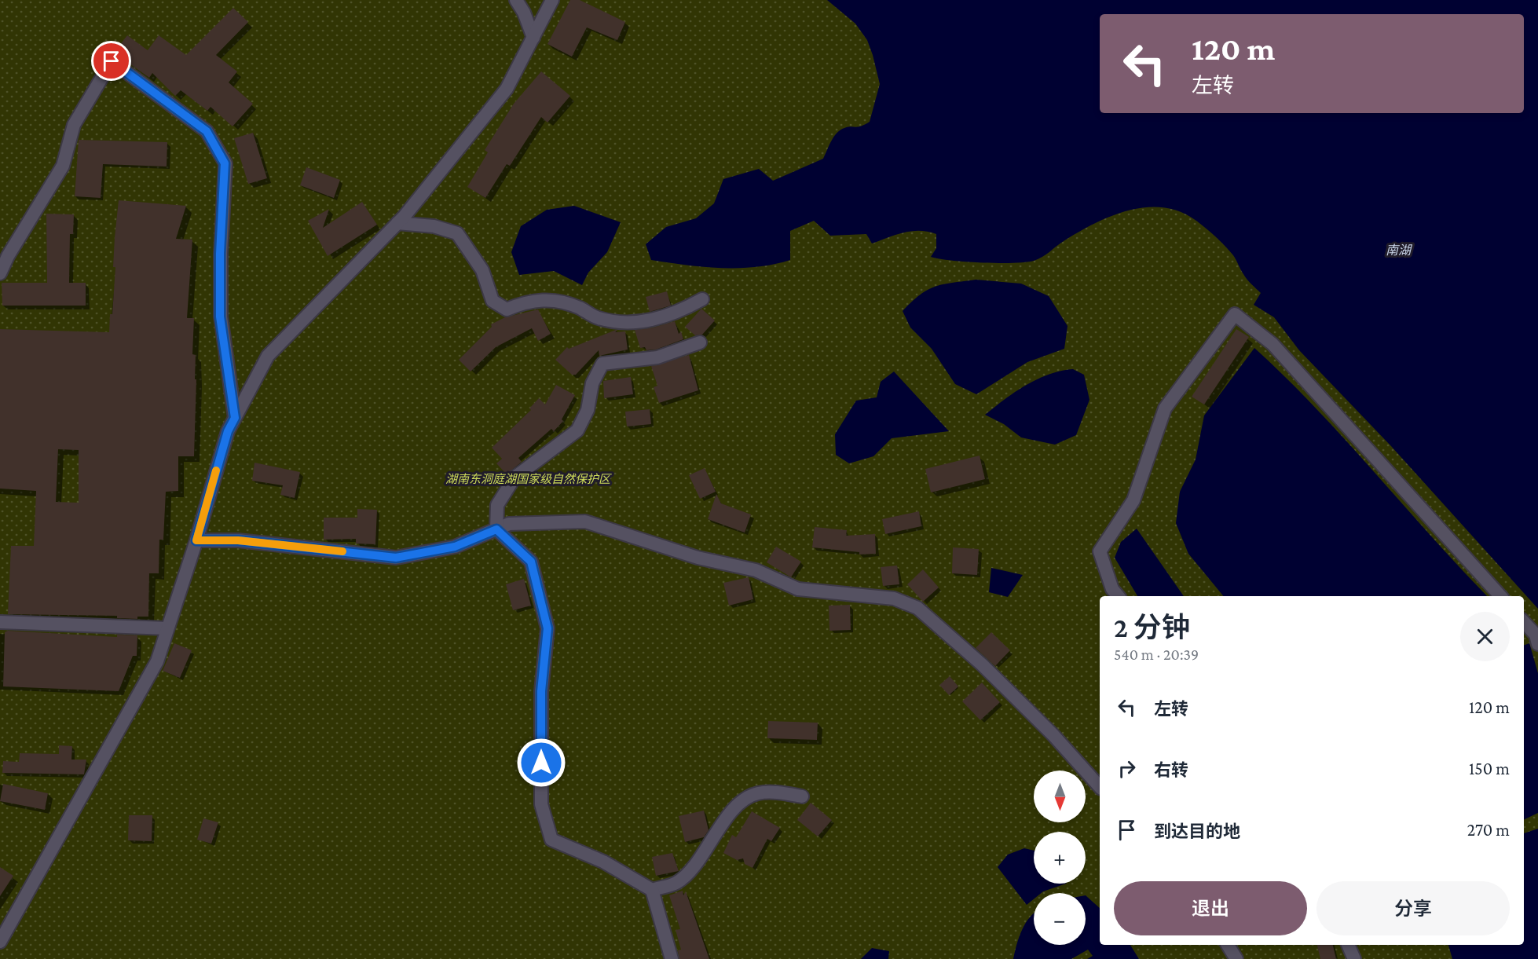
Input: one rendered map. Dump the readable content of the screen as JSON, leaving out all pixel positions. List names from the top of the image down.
{
  "water": ["南湖"],
  "parks": ["湖南东洞庭湖国家级自然保护区"],
  "north": "bottom",
  "page": {
    "turn": ["120 m", "左转"],
    "heading": ["2 分钟", "540 m · 20:39"],
    "list": [
      {
        "name": "左转",
        "value": "120 m"
      },
      {
        "name": "右转",
        "value": "150 m"
      },
      {
        "name": "到达目的地",
        "value": "270 m"
      }
    ],
    "map_buttons": ["+", "−"],
    "buttons": ["退出", "分享"]
  }
}
